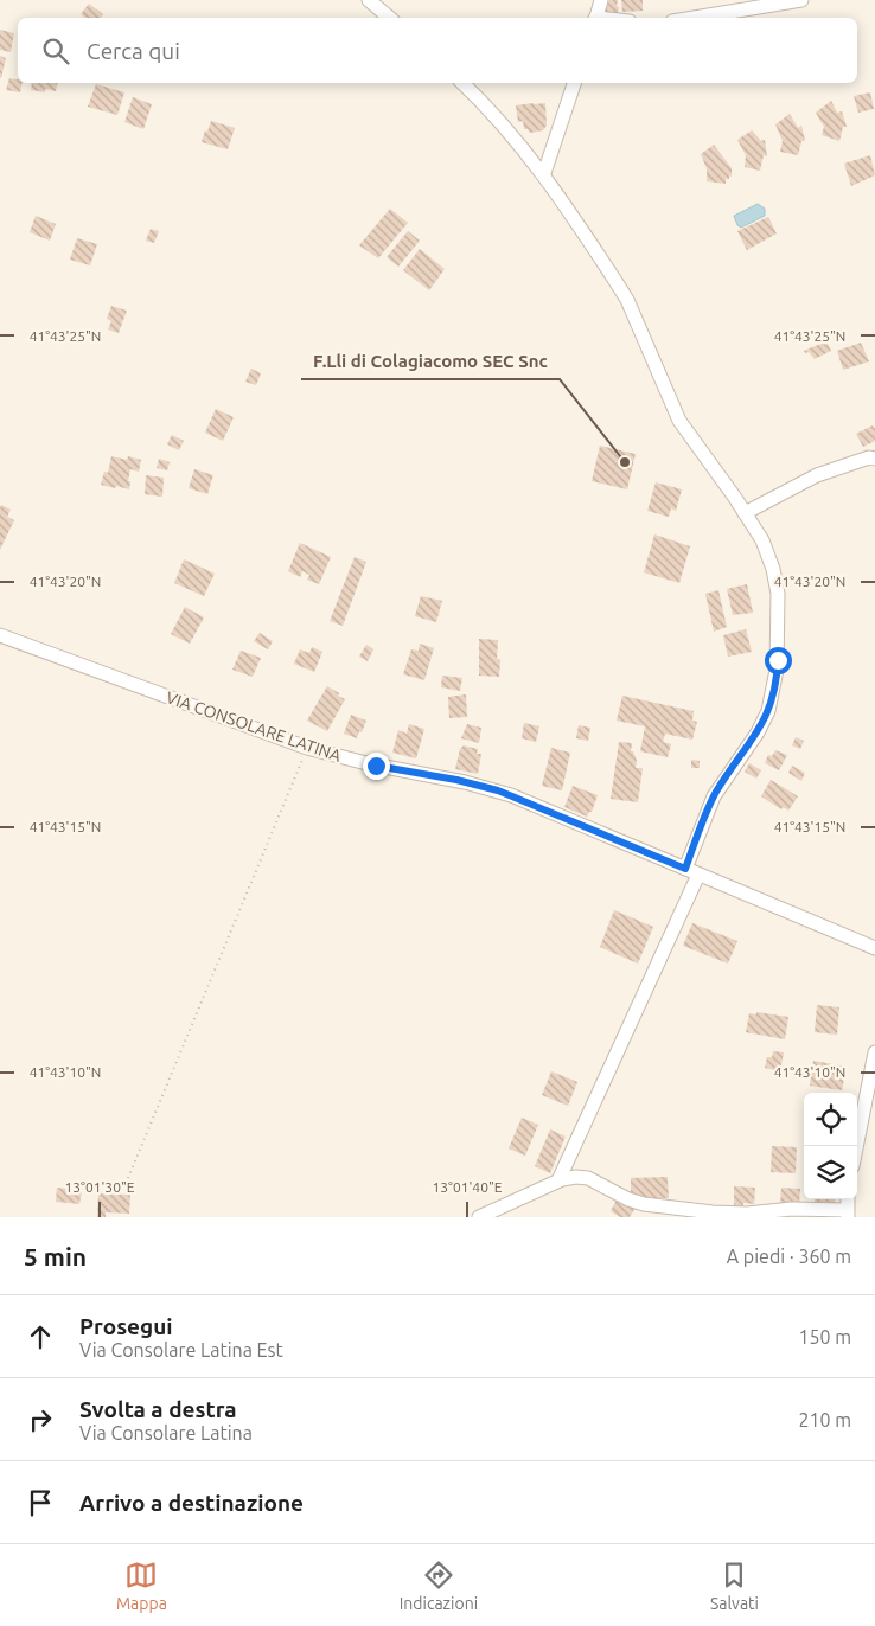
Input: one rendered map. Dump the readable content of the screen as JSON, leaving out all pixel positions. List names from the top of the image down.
{
  "streets": {
    "street": ["VIA CONSOLARE LATINA"]
  },
  "places": ["F.Lli di Colagiacomo SEC Snc"],
  "page": {
    "search": "Cerca qui",
    "heading": ["5 min", "A piedi · 360 m"],
    "list": [
      ["Prosegui", "Via Consolare Latina Est", "150 m"],
      ["Svolta a destra", "Via Consolare Latina", "210 m"],
      "Arrivo a destinazione"
    ],
    "nav": ["Mappa", "Indicazioni", "Salvati"]
  },
  "coordinates": [
    "41°43'25\"N",
    "41°43'20\"N",
    "41°43'15\"N",
    "41°43'10\"N",
    "13°01'30\"E",
    "13°01'40\"E"
  ]
}
